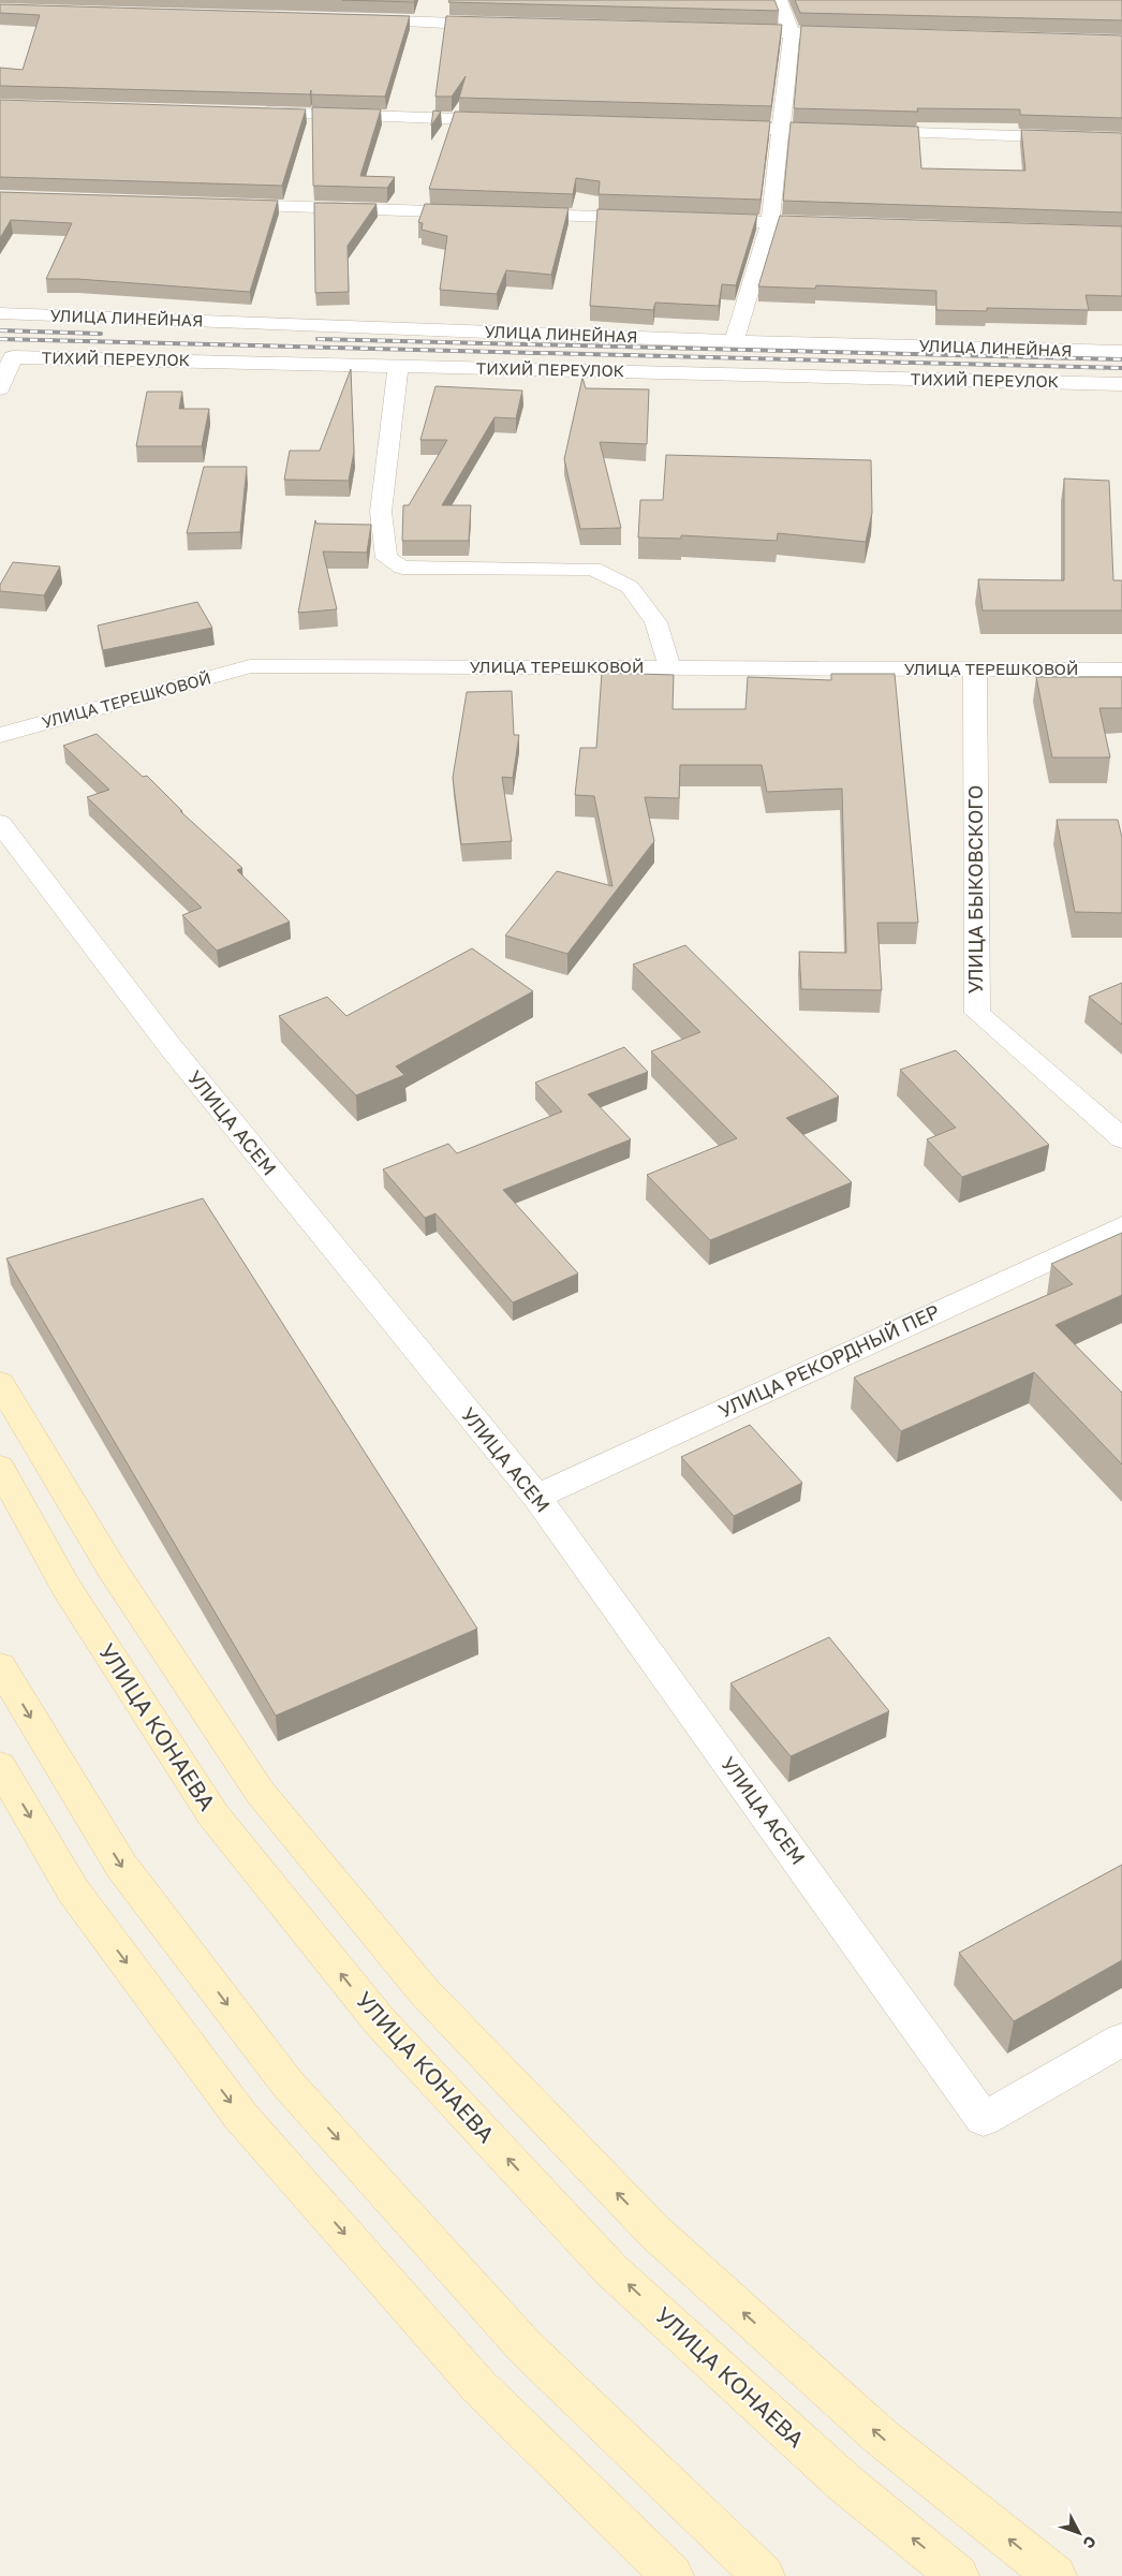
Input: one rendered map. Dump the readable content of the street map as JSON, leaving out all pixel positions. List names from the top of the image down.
{
  "streets": {
    "main road": ["УЛИЦА КОНАЕВА"],
    "street": [
      "УЛИЦА ЛИНЕЙНАЯ",
      "ТИХИЙ ПЕРЕУЛОК",
      "УЛИЦА ТЕРЕШКОВОЙ",
      "УЛИЦА БЫКОВСКОГО",
      "УЛИЦА АСЕМ",
      "УЛИЦА РЕКОРДНЫЙ ПЕР"
    ]
  },
  "crossings": [
    ["УЛИЦА ТЕРЕШКОВОЙ", "УЛИЦА БЫКОВСКОГО"],
    ["УЛИЦА АСЕМ", "УЛИЦА РЕКОРДНЫЙ ПЕР"]
  ],
  "north": "bottom right"
}
